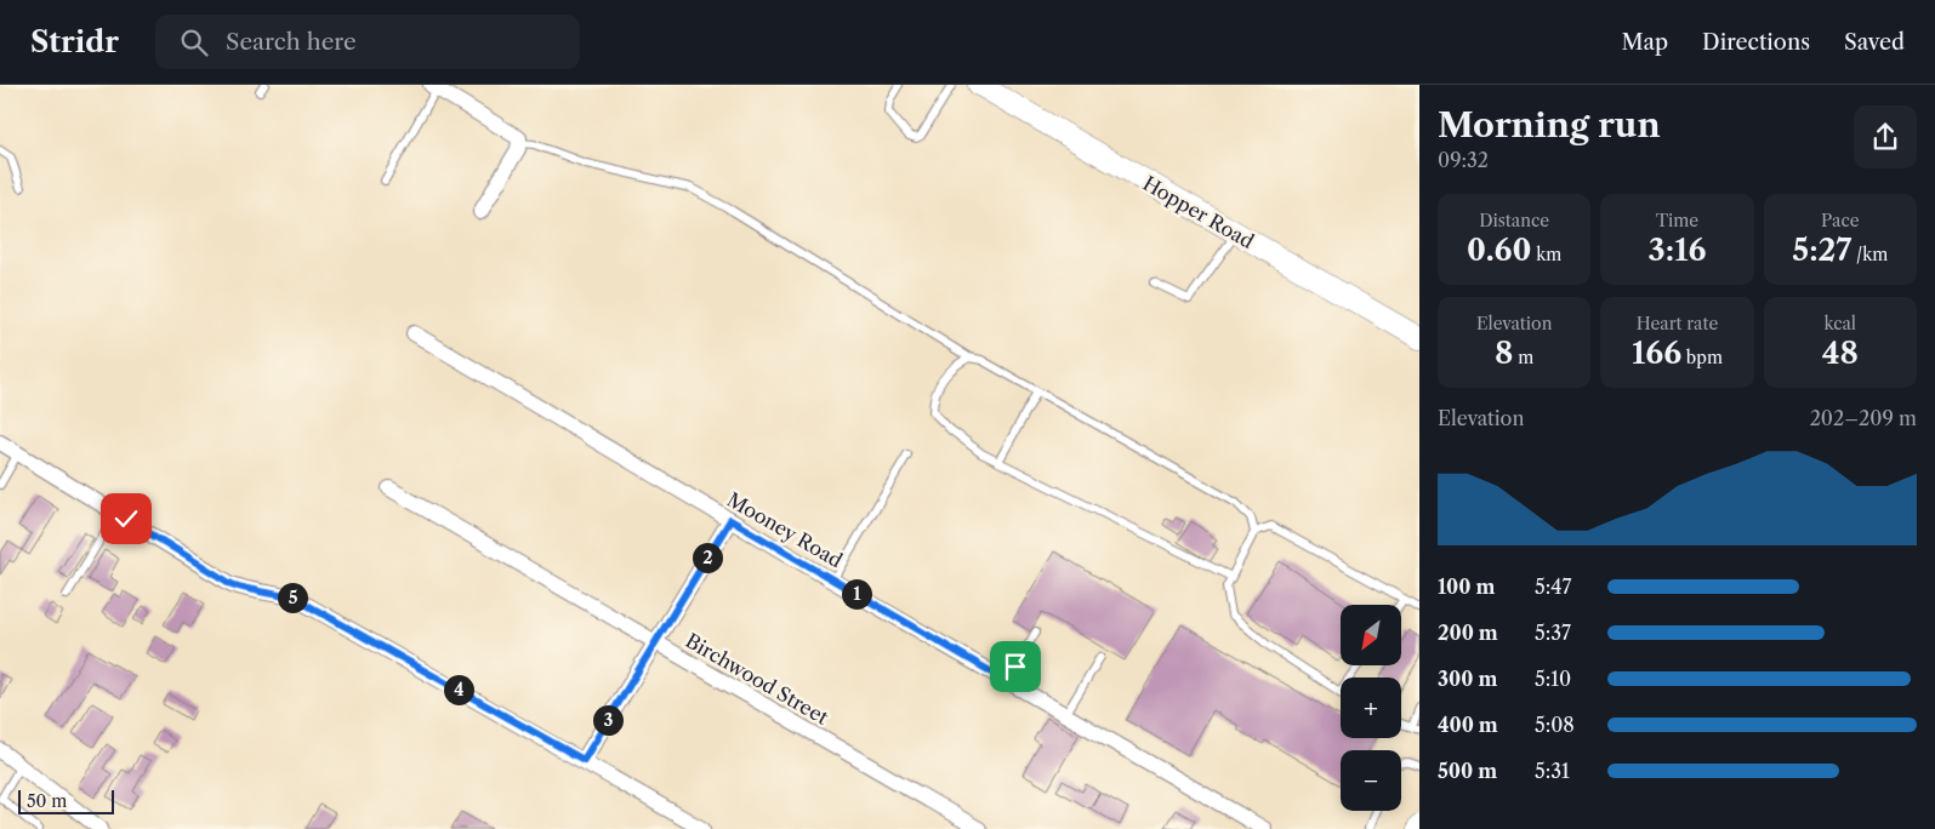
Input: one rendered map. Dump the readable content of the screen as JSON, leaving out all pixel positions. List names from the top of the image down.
{
  "streets": {
    "main road": ["Hopper Road"],
    "street": ["Mooney Road", "Birchwood Street"]
  },
  "scale_bar": "50 m",
  "north": "bottom left",
  "page": {
    "header": "Stridr",
    "search": "Search here",
    "nav": ["Map", "Directions", "Saved"],
    "heading": ["Morning run", "09:32"],
    "stats": [
      ["Distance", "0.60 km"],
      ["Time", "3:16"],
      ["Pace", "5:27 /km"],
      ["Elevation", "8 m"],
      ["Heart rate", "166 bpm"],
      ["kcal", "48"]
    ],
    "chart": ["Elevation", "202–209 m"],
    "pins": [
      "2",
      "1",
      "5",
      "4",
      "3"
    ],
    "list": [
      {
        "name": "100 m",
        "note": "5:47"
      },
      {
        "name": "200 m",
        "note": "5:37"
      },
      {
        "name": "300 m",
        "note": "5:10"
      },
      {
        "name": "400 m",
        "note": "5:08"
      },
      {
        "name": "500 m",
        "note": "5:31"
      }
    ],
    "map_buttons": ["+", "−"],
    "scale": "50 m"
  }
}
